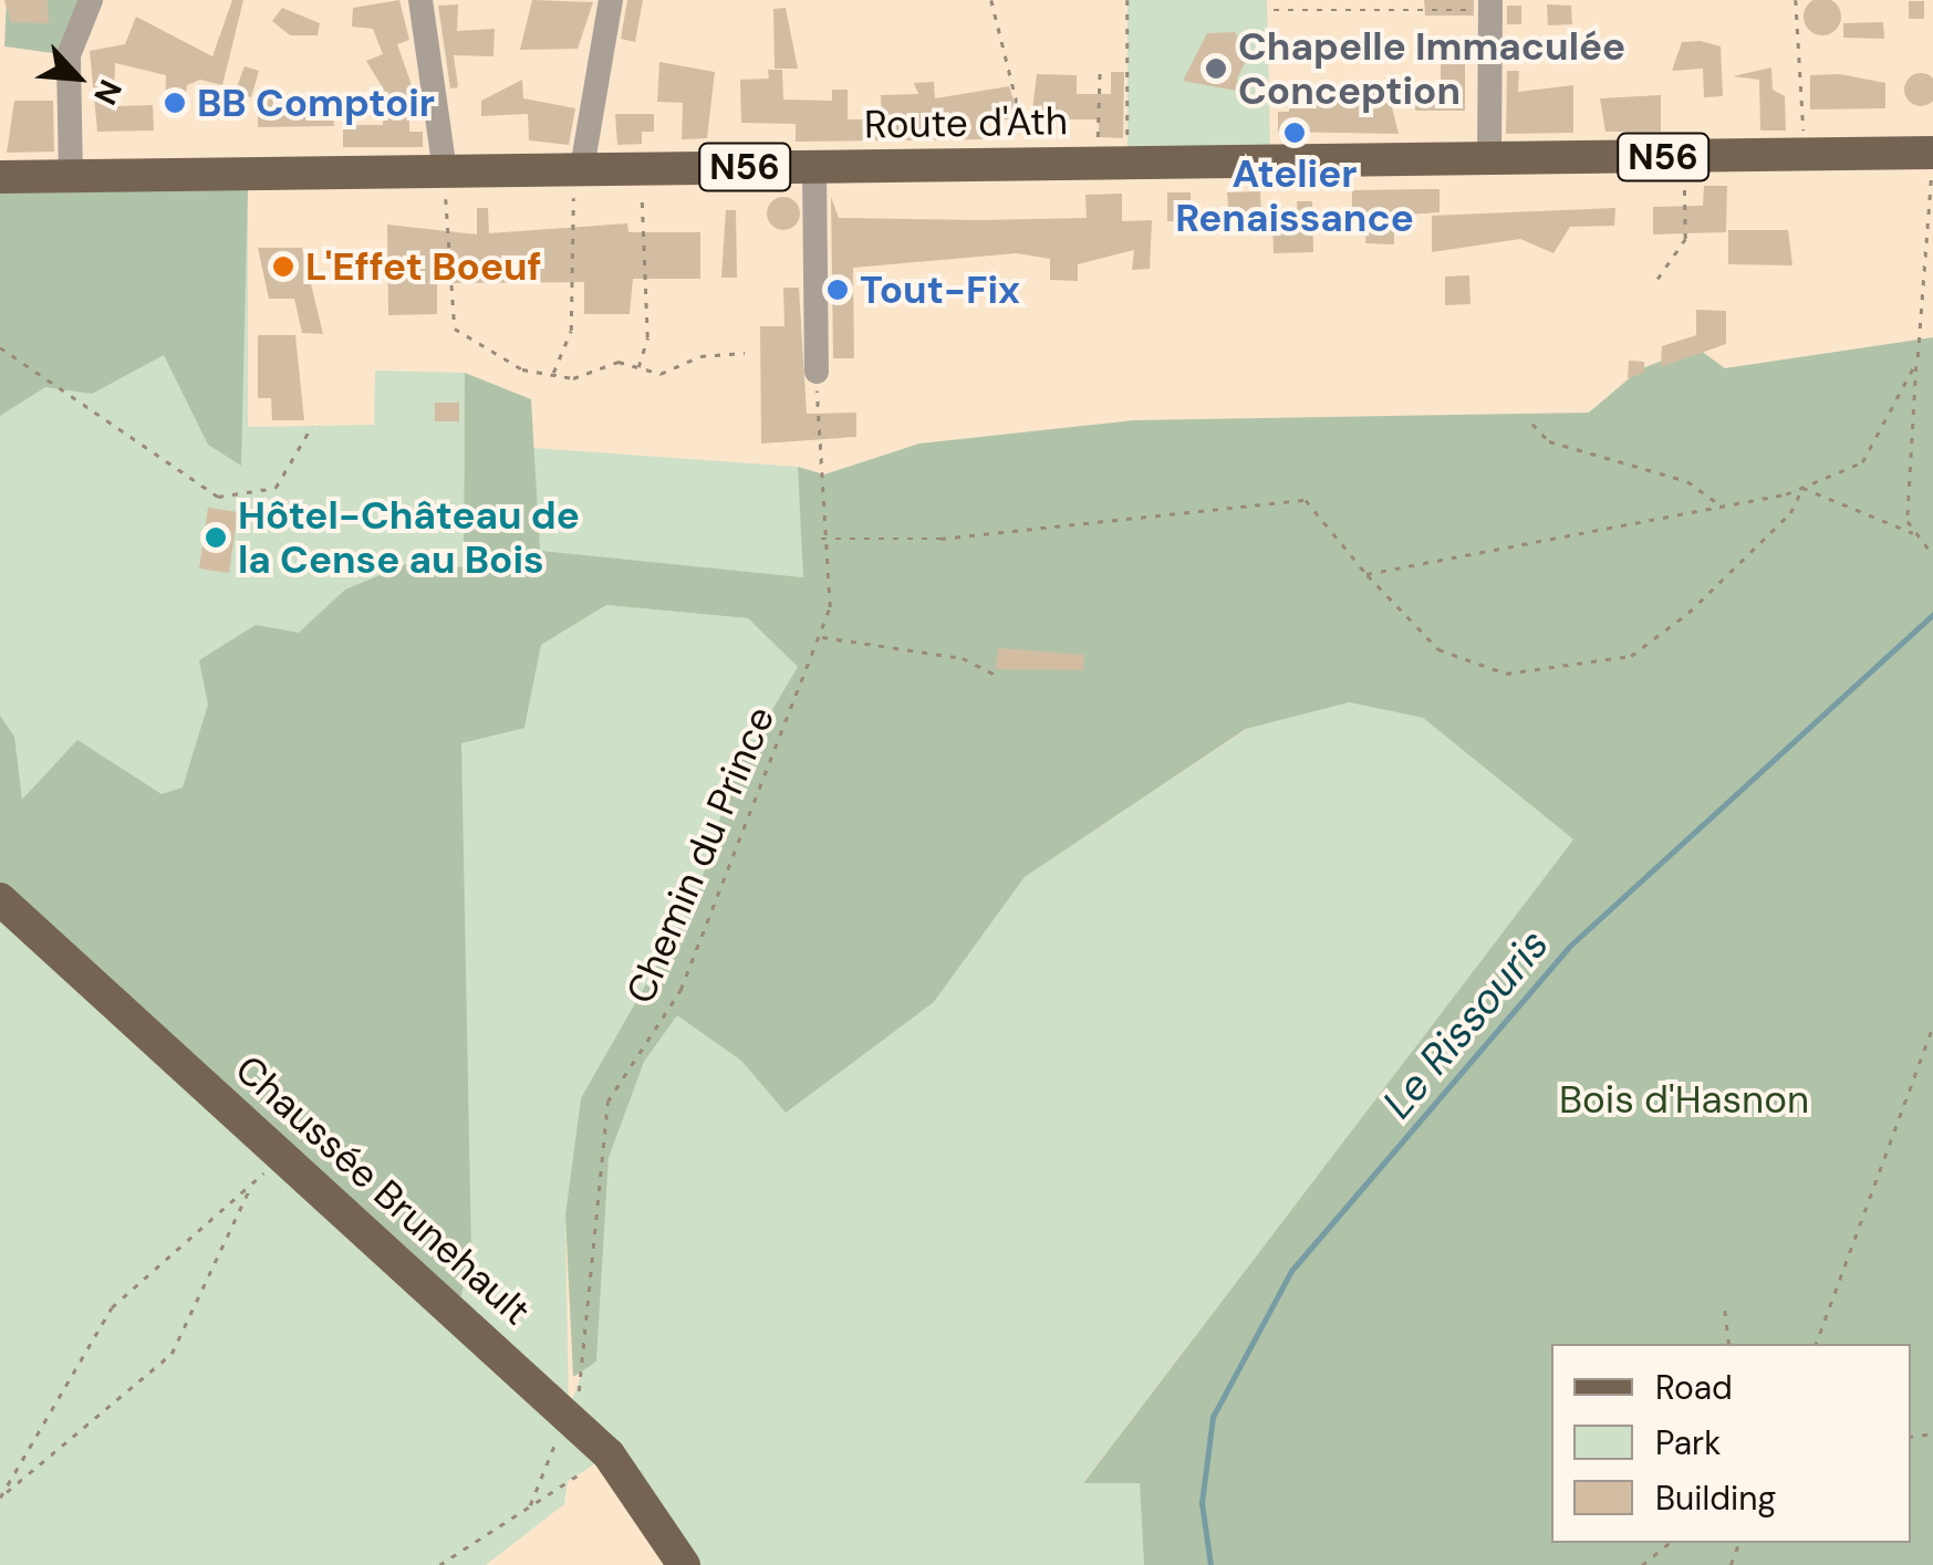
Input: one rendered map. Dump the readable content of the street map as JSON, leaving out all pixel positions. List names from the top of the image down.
{
  "streets": {
    "main road": ["Route d'Ath", "N56", "Chaussée Brunehault"],
    "path": ["Chemin du Prince"]
  },
  "crossings": [
    ["Chemin du Prince", "Chaussée Brunehault"]
  ],
  "water": ["Le Rissouris"],
  "parks": ["Bois d'Hasnon"],
  "places": [
    "Chapelle Immaculée Conception",
    "BB Comptoir",
    "Atelier Renaissance",
    "L'Effet Boeuf",
    "Tout-Fix",
    "Hôtel-Château de la Cense au Bois"
  ],
  "legend": ["Road", "Park", "Building"],
  "north": "bottom right"
}
